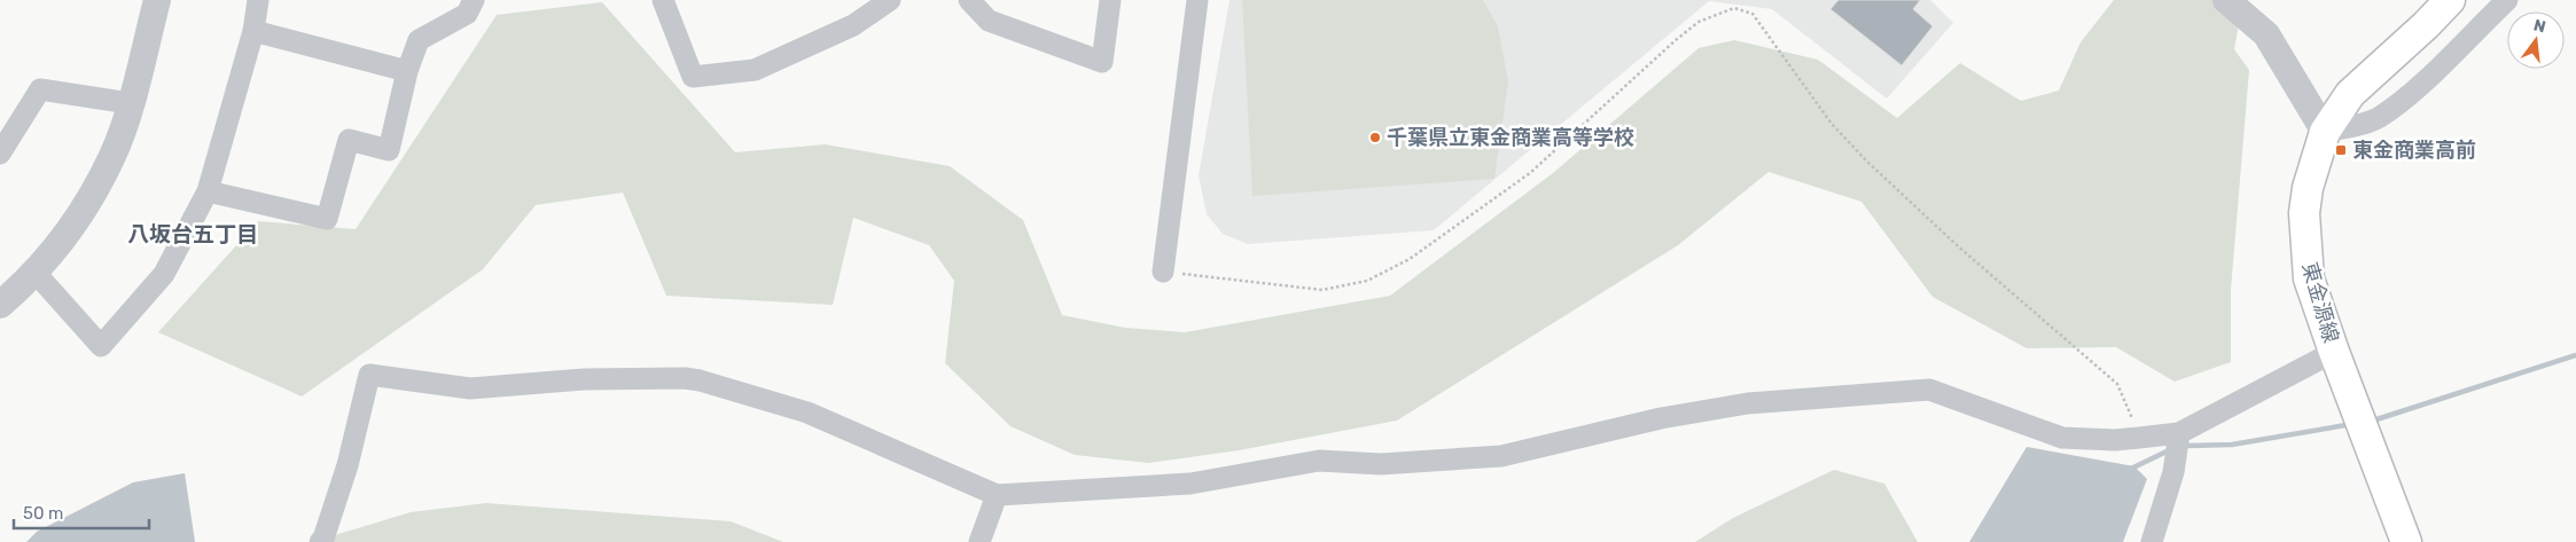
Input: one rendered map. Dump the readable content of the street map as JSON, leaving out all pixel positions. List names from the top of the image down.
{
  "streets": {
    "main road": ["東金源線"]
  },
  "districts": ["八坂台五丁目"],
  "places": {
    "other": ["千葉県立東金商業高等学校"],
    "transit": ["東金商業高前"]
  },
  "scale_bar": "50 m",
  "north": "top"
}
